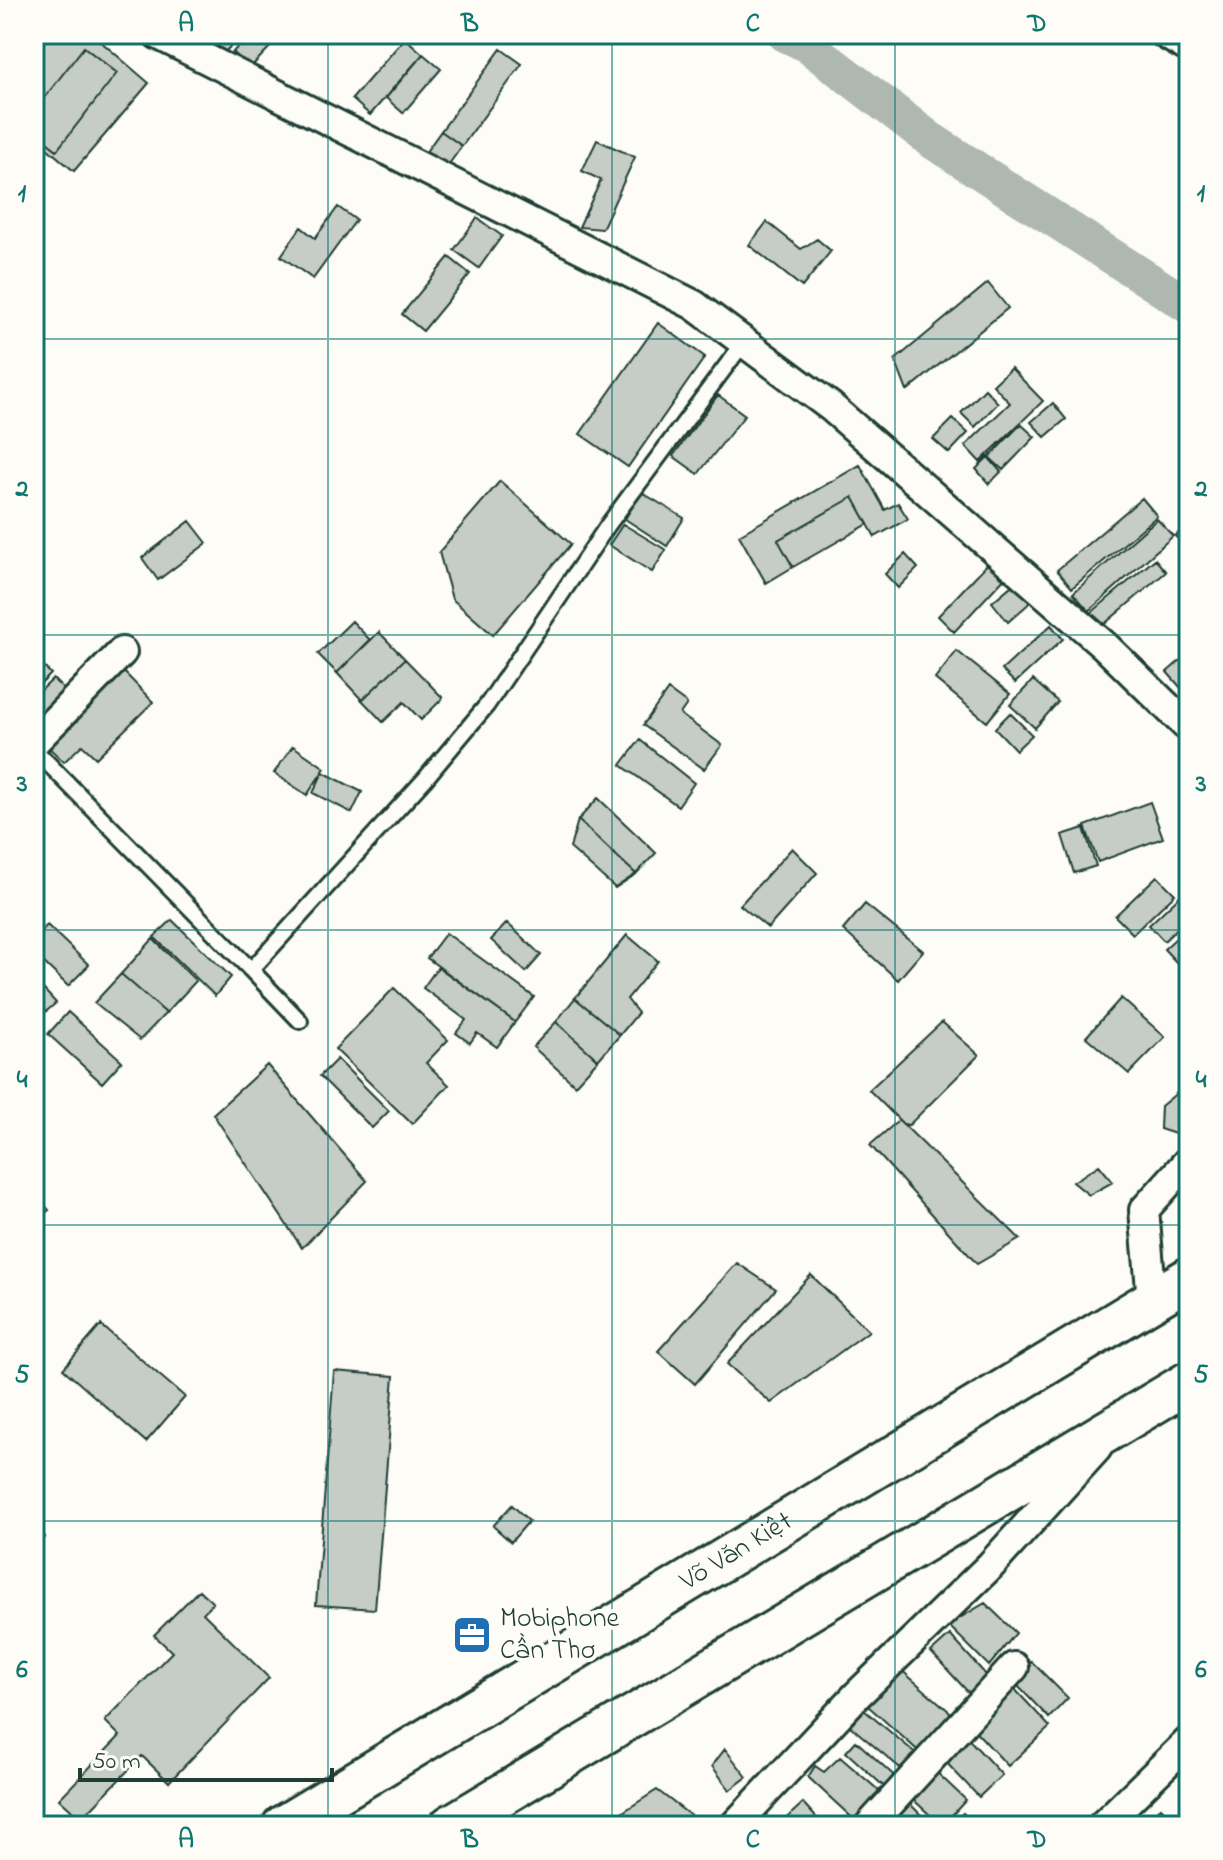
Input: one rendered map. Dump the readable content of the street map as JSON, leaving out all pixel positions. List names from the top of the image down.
{
  "streets": {
    "main road": ["Võ Văn Kiệt"]
  },
  "places": {
    "office": ["Mobiphone Cần Thơ"]
  },
  "scale_bar": "50 m",
  "grid": {
    "columns": [
      "A",
      "B",
      "C",
      "D"
    ],
    "rows": [
      "1",
      "2",
      "3",
      "4",
      "5",
      "6"
    ]
  }
}
